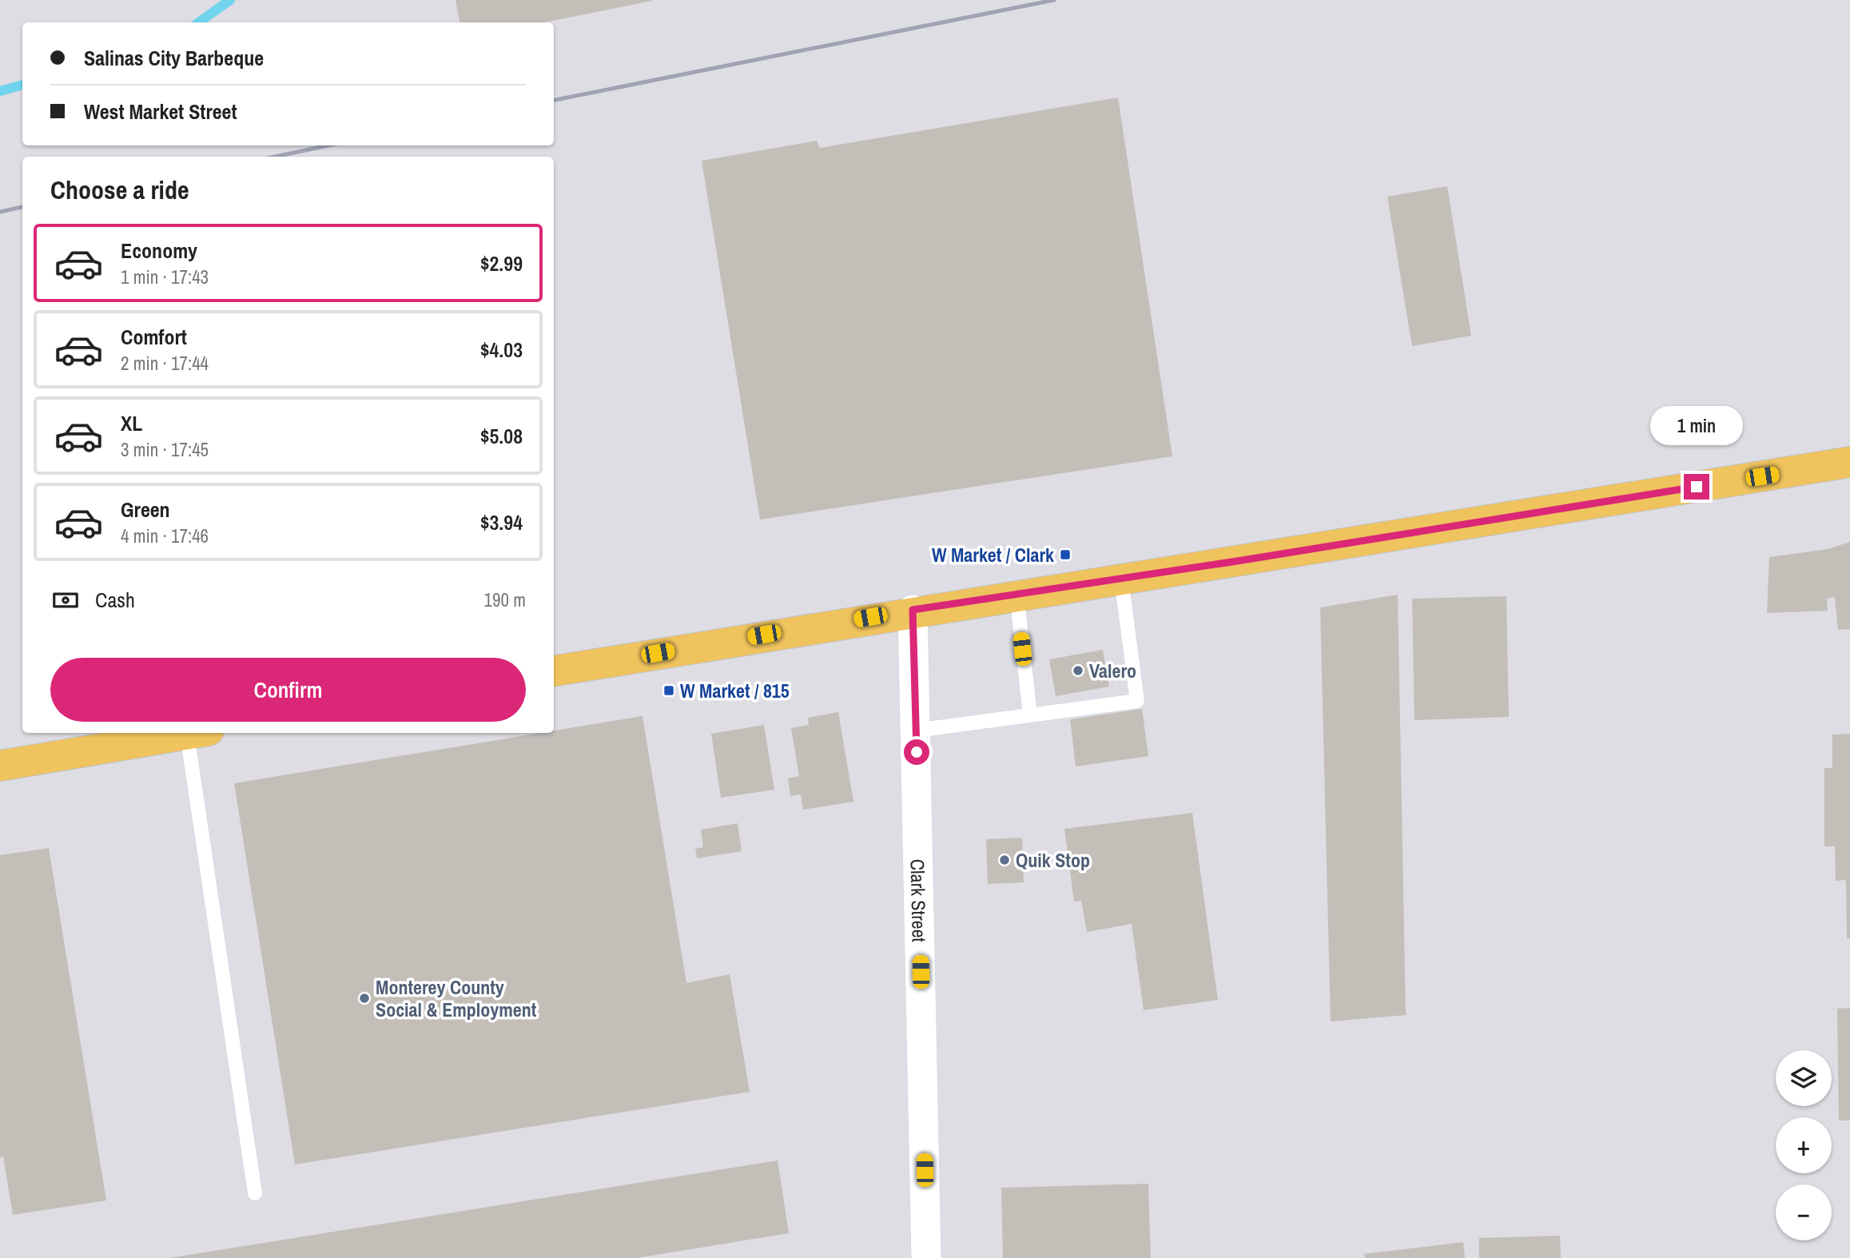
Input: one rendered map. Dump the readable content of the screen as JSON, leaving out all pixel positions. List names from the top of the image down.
{
  "streets": {
    "street": ["Clark Street"]
  },
  "places": {
    "transit": ["W Market / Clark", "W Market / 815"],
    "other": ["Valero", "Quik Stop", "Monterey County Social & Employment"]
  },
  "page": {
    "banner": ["Salinas City Barbeque", "West Market Street"],
    "heading": "Choose a ride",
    "list": [
      {
        "name": "Economy",
        "note": "1 min · 17:43",
        "value": "$2.99"
      },
      {
        "name": "Comfort",
        "note": "2 min · 17:44",
        "value": "$4.03"
      },
      {
        "name": "XL",
        "note": "3 min · 17:45",
        "value": "$5.08"
      },
      {
        "name": "Green",
        "note": "4 min · 17:46",
        "value": "$3.94"
      }
    ],
    "bubble": "1 min",
    "pay": ["Cash", "190 m"],
    "buttons": "Confirm",
    "map_buttons": ["+", "−"]
  }
}
